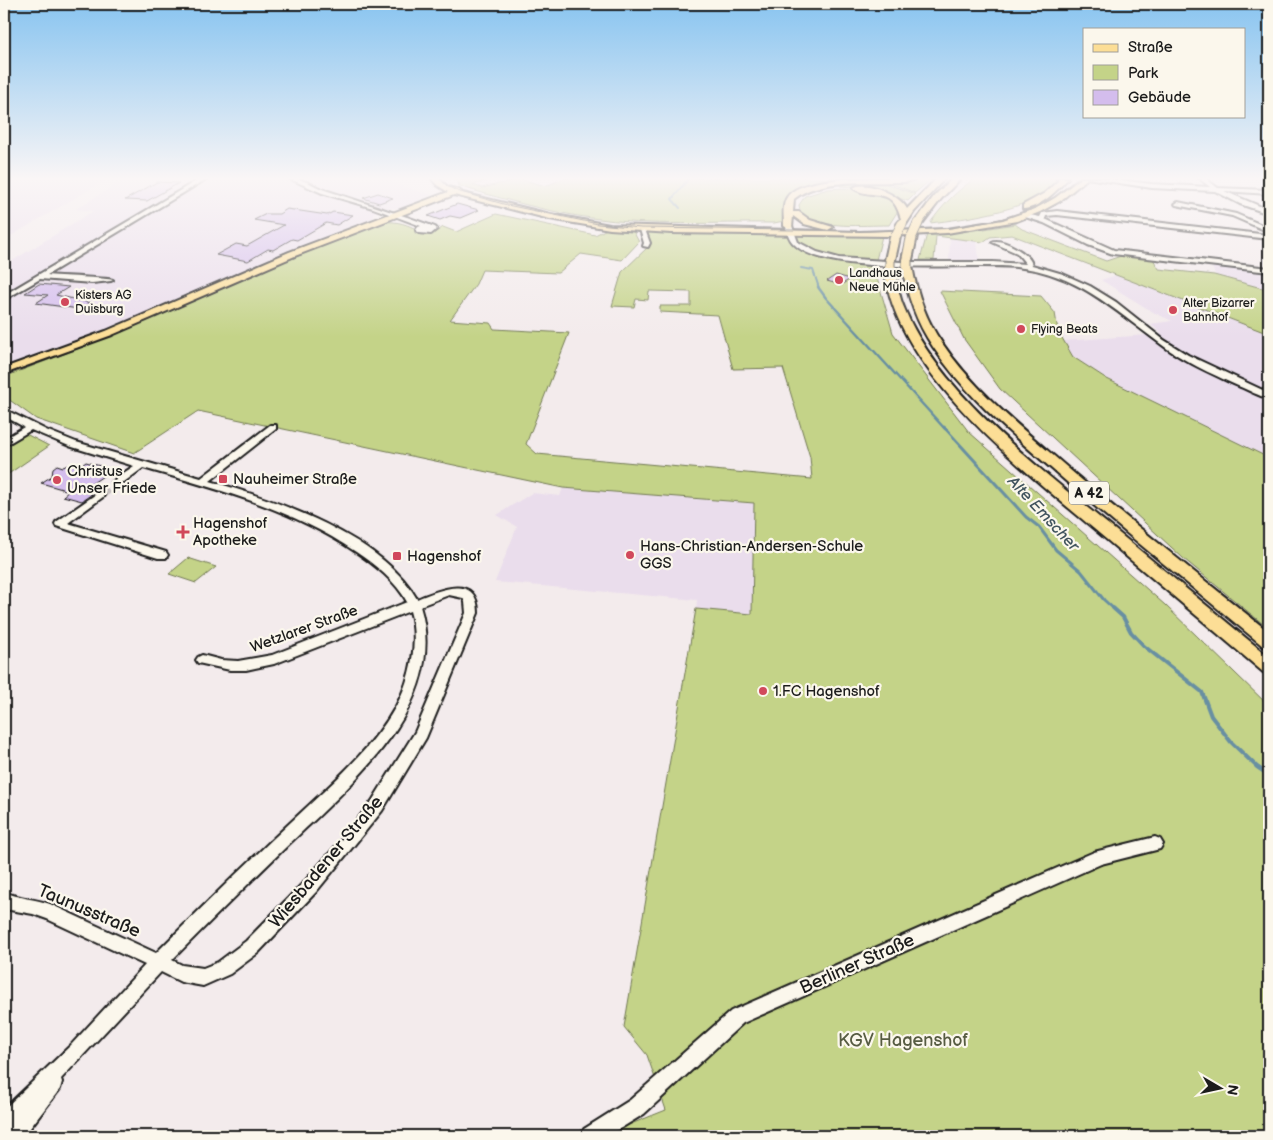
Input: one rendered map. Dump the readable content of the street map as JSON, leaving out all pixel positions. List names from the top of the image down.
{
  "streets": {
    "highway": ["A 42"],
    "street": [
      "Wetzlarer Straße",
      "Wiesbadener Straße",
      "Taunusstraße",
      "Berliner Straße"
    ]
  },
  "crossings": [
    ["Wetzlarer Straße", "Wiesbadener Straße"],
    ["Wiesbadener Straße", "Taunusstraße"]
  ],
  "water": ["Alte Emscher"],
  "parks": ["KGV Hagenshof"],
  "places": {
    "other": [
      "Landhaus Neue Mühle",
      "Kisters AG Duisburg",
      "Alter Bizarrer Bahnhof",
      "Flying Beats",
      "Christus Unser Friede",
      "Hans-Christian-Andersen-Schule GGS",
      "1.FC Hagenshof"
    ],
    "transit": ["Nauheimer Straße", "Hagenshof"],
    "health": ["Hagenshof Apotheke"]
  },
  "legend": ["Straße", "Park", "Gebäude"],
  "north": "right"
}
